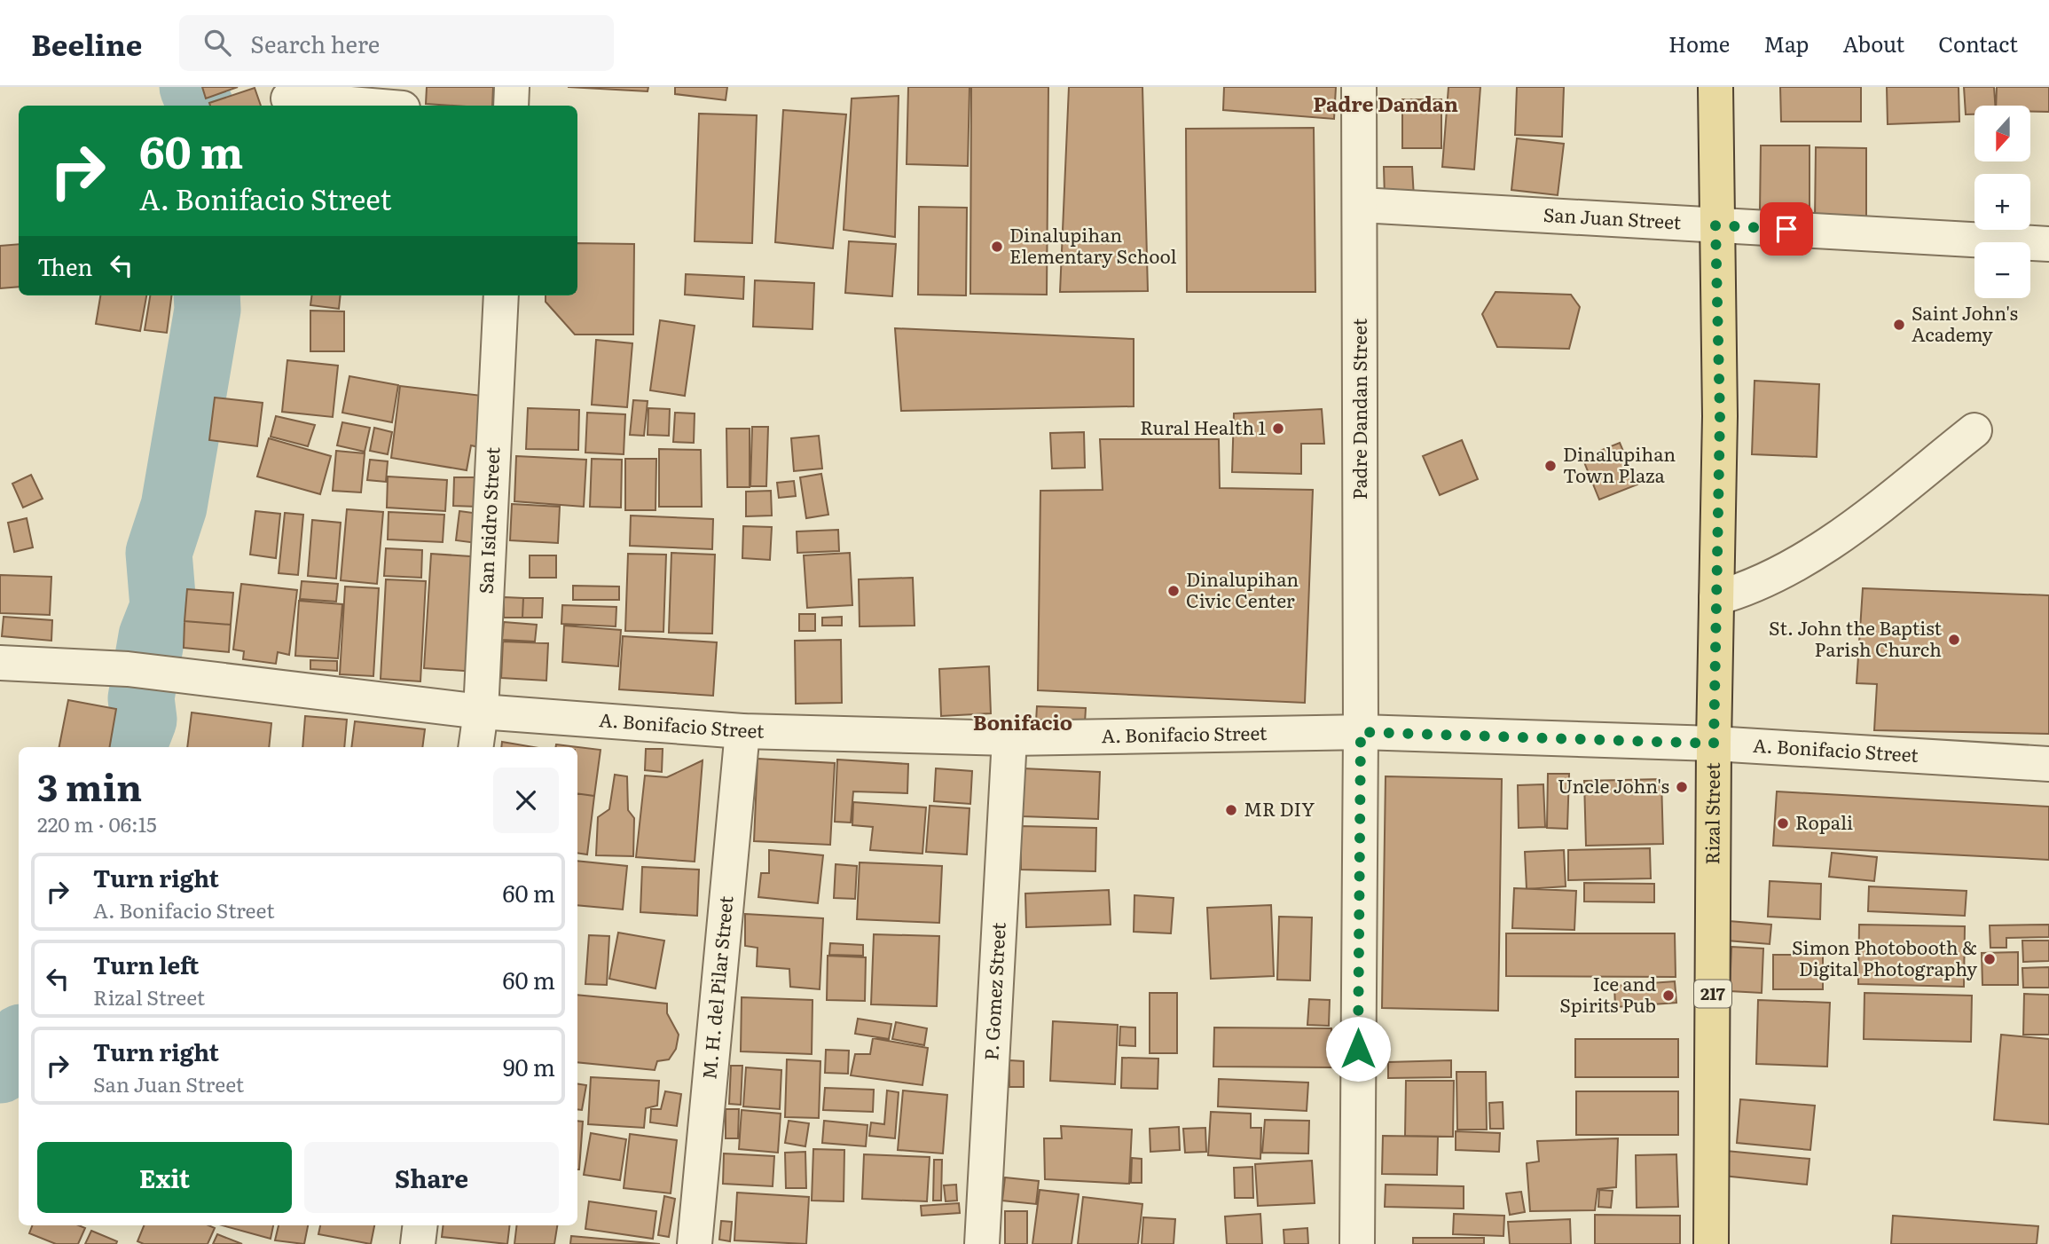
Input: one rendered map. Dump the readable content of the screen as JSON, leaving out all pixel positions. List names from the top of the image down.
{
  "streets": {
    "main road": ["Rizal Street", "217"],
    "street": [
      "San Juan Street",
      "Padre Dandan Street",
      "San Isidro Street",
      "A. Bonifacio Street",
      "M. H. del Pilar Street",
      "P. Gomez Street"
    ]
  },
  "crossings": [
    ["San Juan Street", "Padre Dandan Street"],
    ["San Juan Street", "Rizal Street"],
    ["Padre Dandan Street", "A. Bonifacio Street"],
    ["San Isidro Street", "A. Bonifacio Street"],
    ["A. Bonifacio Street", "Rizal Street"],
    ["A. Bonifacio Street", "M. H. del Pilar Street"],
    ["A. Bonifacio Street", "P. Gomez Street"]
  ],
  "districts": ["Padre Dandan", "Bonifacio"],
  "places": [
    "Dinalupihan Elementary School",
    "Saint John's Academy",
    "Rural Health 1",
    "Dinalupihan Town Plaza",
    "Dinalupihan Civic Center",
    "St. John the Baptist Parish Church",
    "Uncle John's",
    "MR DIY",
    "Ropali",
    "Simon Photobooth & Digital Photography",
    "Ice and Spirits Pub"
  ],
  "north": "bottom",
  "page": {
    "header": "Beeline",
    "search": "Search here",
    "nav": [
      "Home",
      "Map",
      "About",
      "Contact"
    ],
    "map_buttons": ["+", "−"],
    "turn": ["60 m", "A. Bonifacio Street"],
    "then": "Then",
    "heading": ["3 min", "220 m · 06:15"],
    "list": [
      {
        "name": "Turn right",
        "note": "A. Bonifacio Street",
        "value": "60 m"
      },
      {
        "name": "Turn left",
        "note": "Rizal Street",
        "value": "60 m"
      },
      {
        "name": "Turn right",
        "note": "San Juan Street",
        "value": "90 m"
      }
    ],
    "buttons": ["Exit", "Share"]
  }
}
